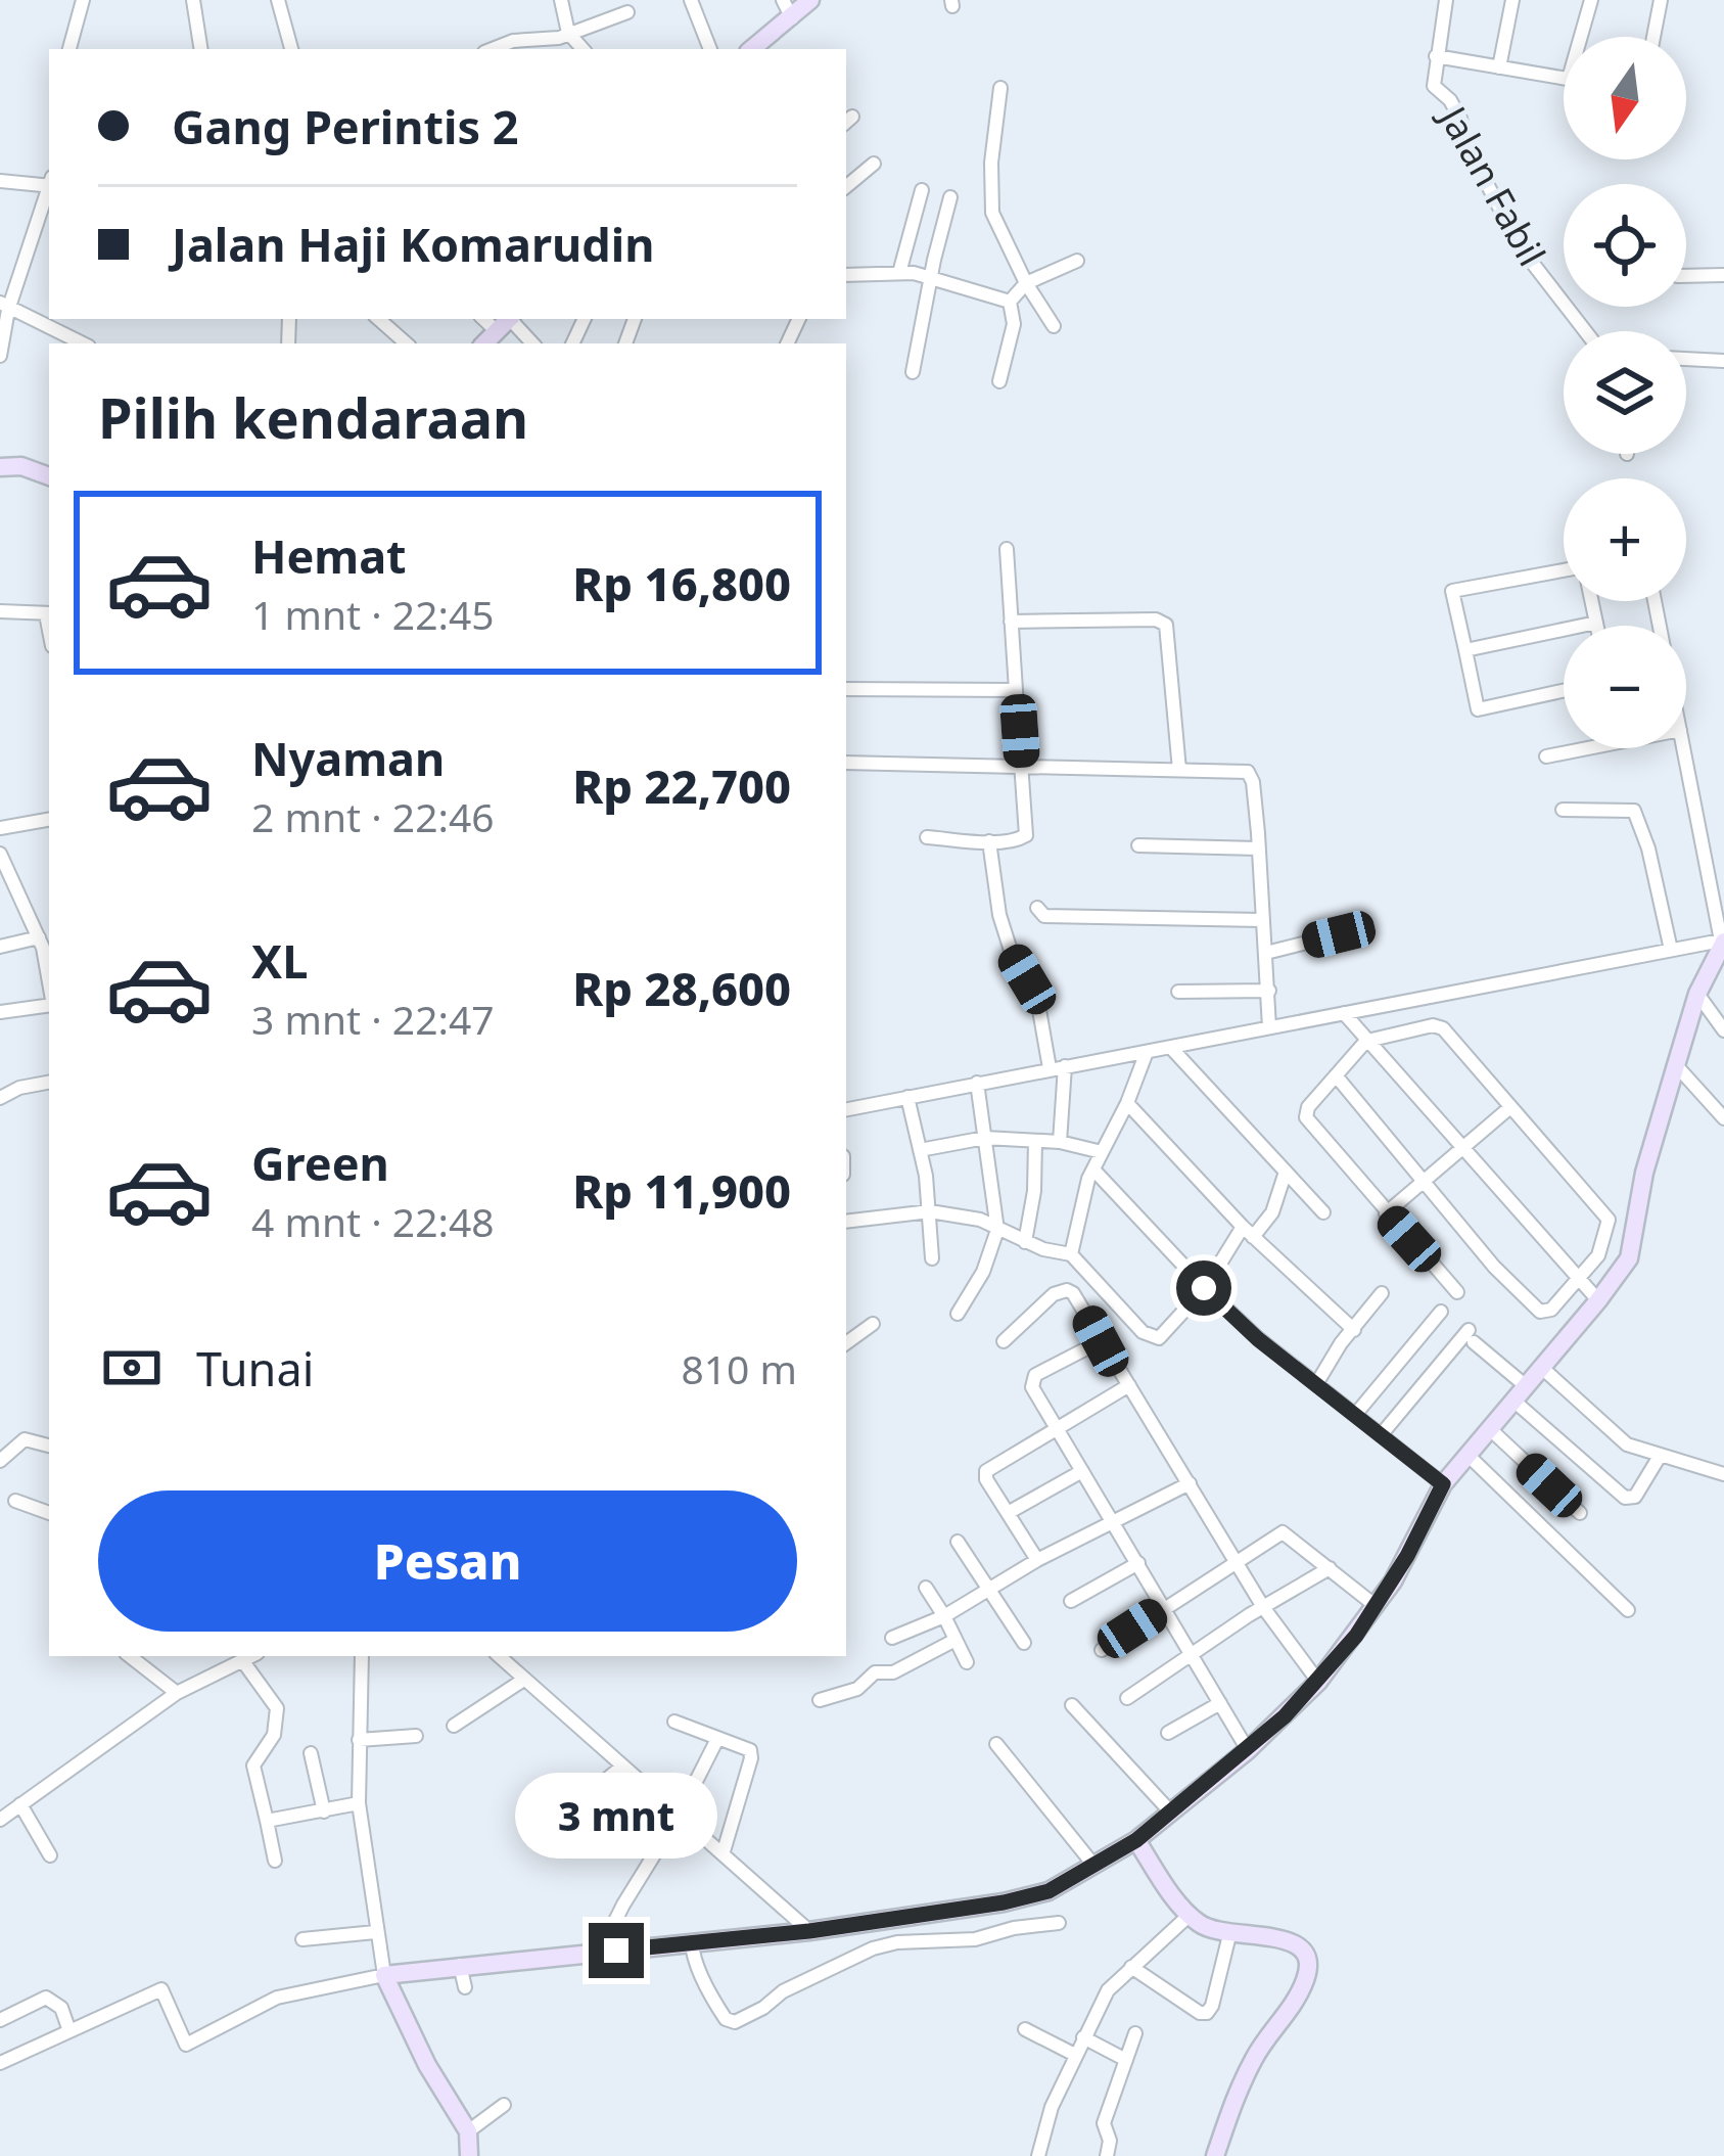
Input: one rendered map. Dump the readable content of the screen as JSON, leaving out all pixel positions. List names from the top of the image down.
{
  "streets": {
    "street": ["Jalan Fabil"]
  },
  "north": "bottom",
  "page": {
    "map_buttons": ["+", "−"],
    "banner": ["Gang Perintis 2", "Jalan Haji Komarudin"],
    "heading": "Pilih kendaraan",
    "list": [
      {
        "name": "Hemat",
        "note": "1 mnt · 22:45",
        "value": "Rp 16,800"
      },
      {
        "name": "Nyaman",
        "note": "2 mnt · 22:46",
        "value": "Rp 22,700"
      },
      {
        "name": "XL",
        "note": "3 mnt · 22:47",
        "value": "Rp 28,600"
      },
      {
        "name": "Green",
        "note": "4 mnt · 22:48",
        "value": "Rp 11,900"
      }
    ],
    "pay": ["Tunai", "810 m"],
    "buttons": "Pesan",
    "bubble": "3 mnt"
  }
}
